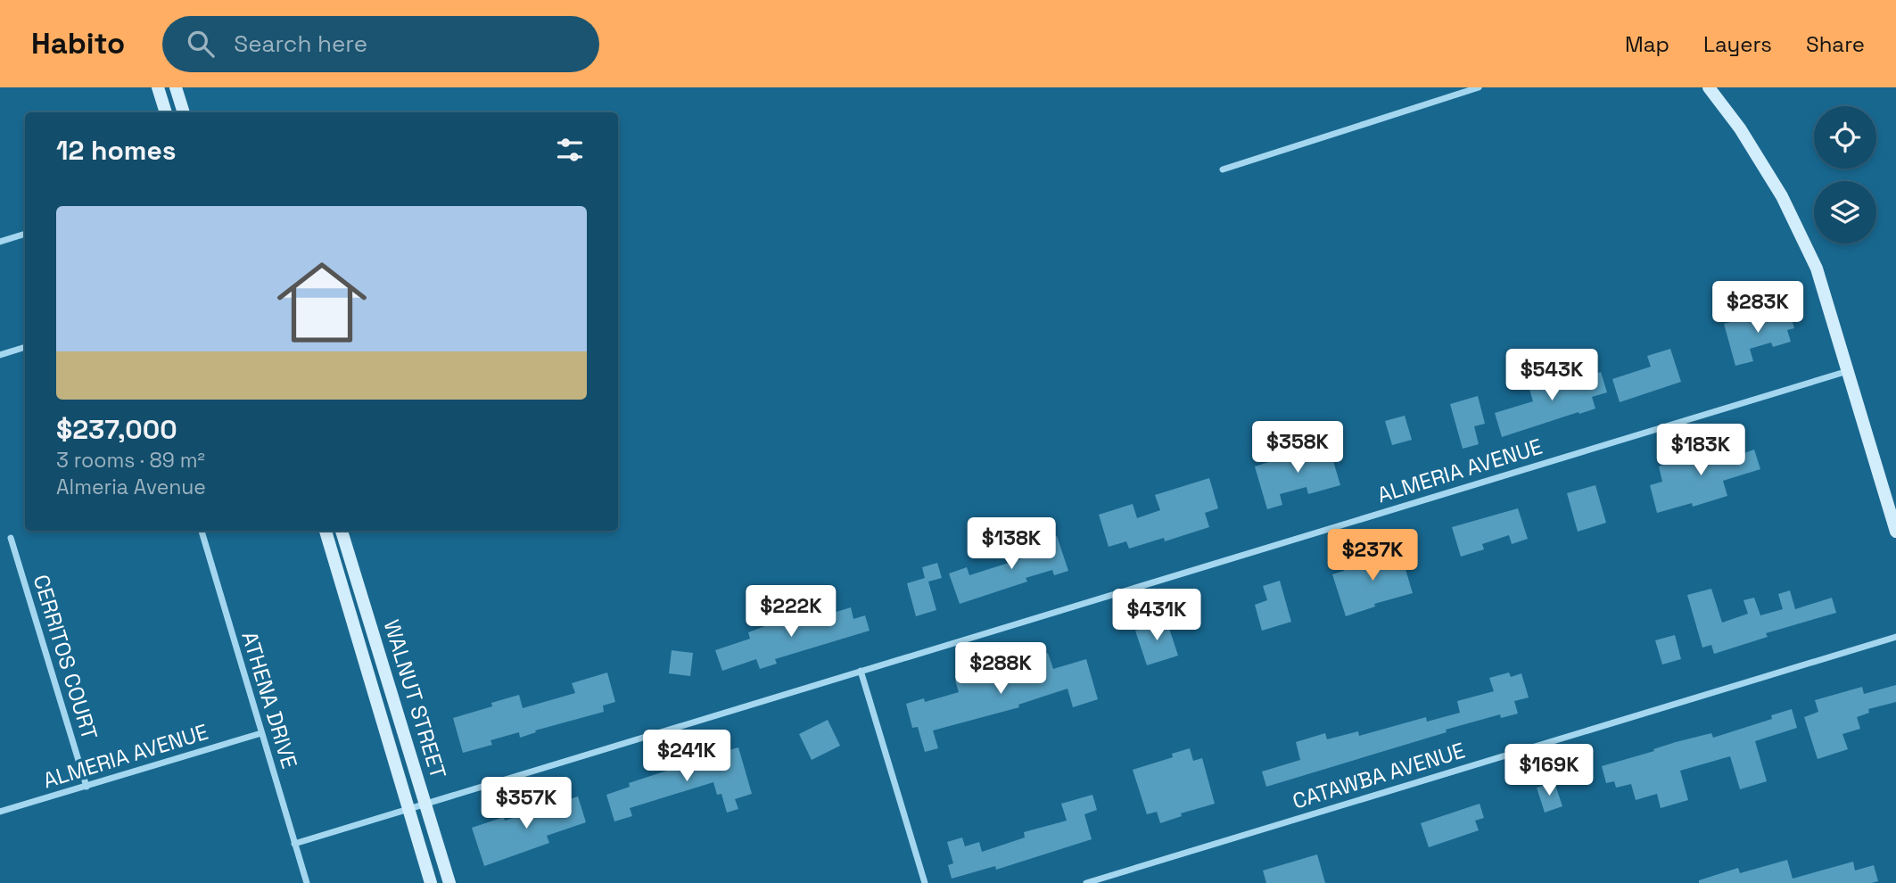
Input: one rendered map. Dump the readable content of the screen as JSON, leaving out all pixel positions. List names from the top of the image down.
{
  "streets": {
    "street": [
      "ALMERIA AVENUE",
      "CERRITOS COURT",
      "WALNUT STREET",
      "ATHENA DRIVE",
      "CATAWBA AVENUE"
    ]
  },
  "crossings": [
    ["ALMERIA AVENUE", "CERRITOS COURT"],
    ["ALMERIA AVENUE", "WALNUT STREET"],
    ["ALMERIA AVENUE", "ATHENA DRIVE"]
  ],
  "page": {
    "header": "Habito",
    "search": "Search here",
    "nav": ["Map", "Layers", "Share"],
    "heading": "12 homes",
    "list": [
      {
        "name": "$237,000",
        "note": "3 rooms · 89 m² · Almeria Avenue"
      }
    ],
    "price": [
      "$283K",
      "$543K",
      "$358K",
      "$183K",
      "$138K",
      "$237K",
      "$222K",
      "$431K",
      "$288K",
      "$241K",
      "$169K",
      "$357K"
    ]
  }
}
